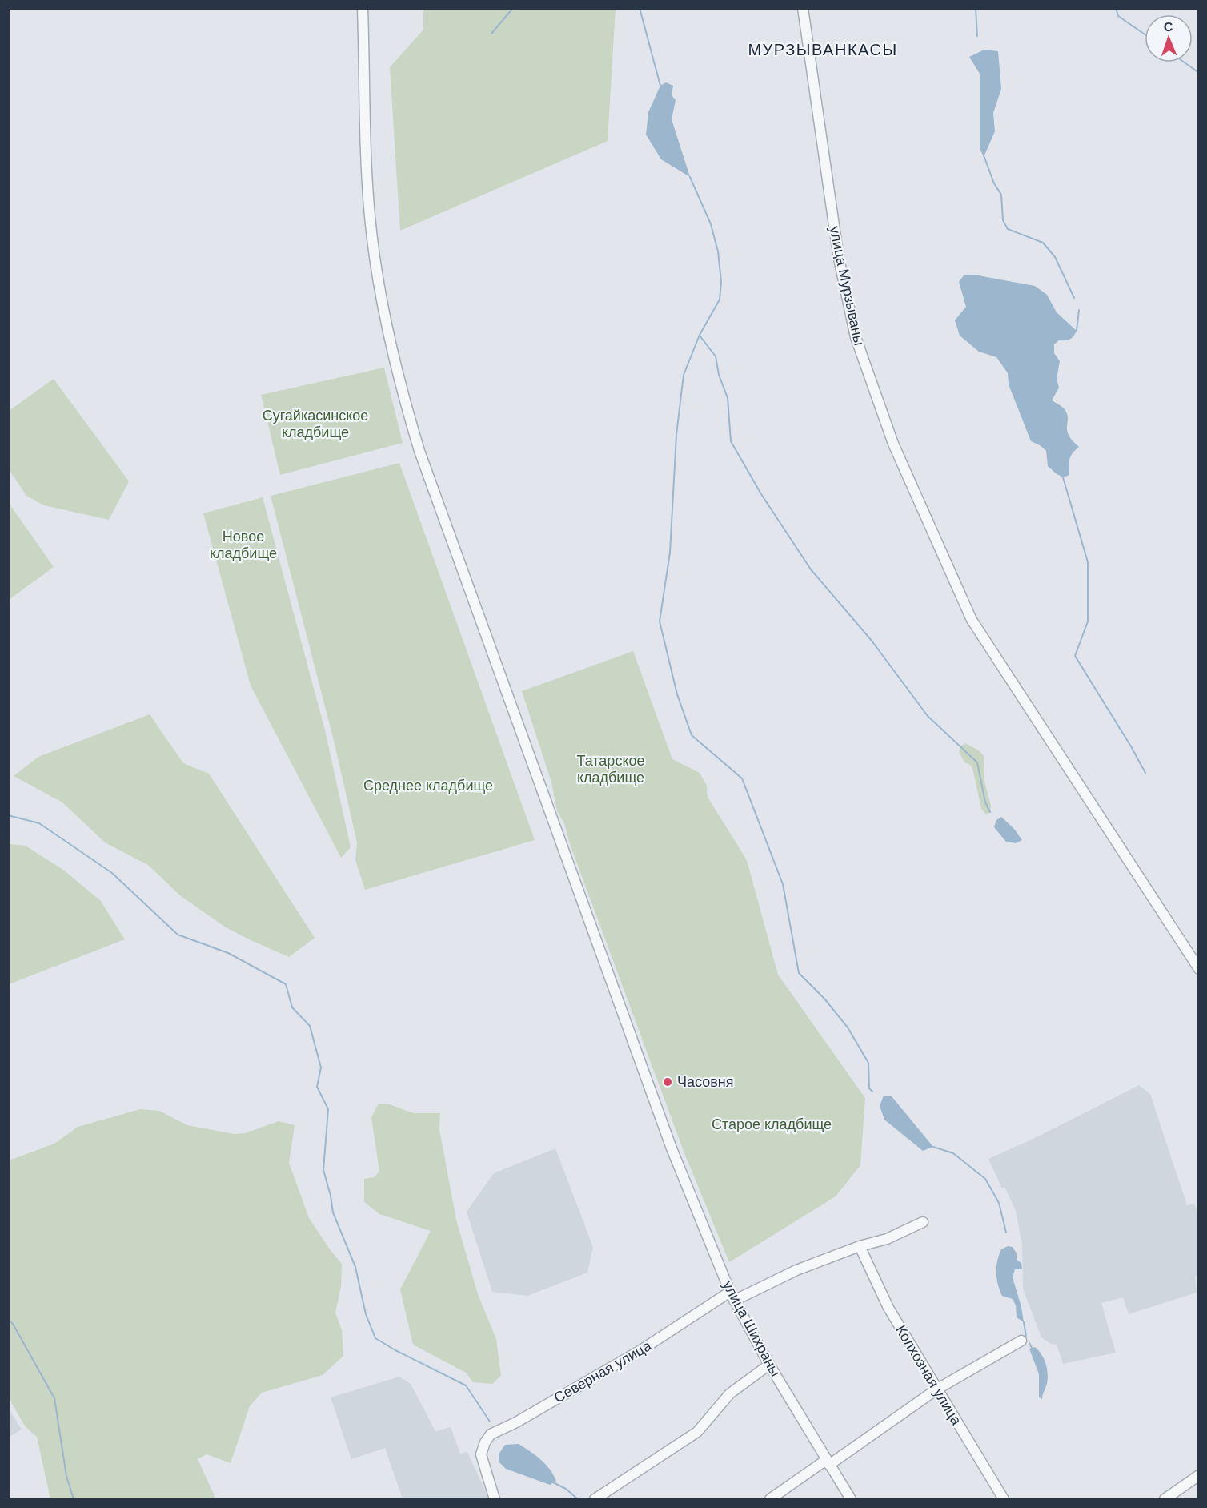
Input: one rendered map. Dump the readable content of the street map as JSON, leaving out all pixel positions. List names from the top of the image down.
{
  "streets": {
    "street": [
      "улица Мурзываны",
      "улица Шихраны",
      "Северная улица",
      "Колхозная улица"
    ]
  },
  "crossings": [
    ["улица Шихраны", "Северная улица"],
    ["Северная улица", "Колхозная улица"]
  ],
  "districts": ["МУРЗЫВАНКАСЫ"],
  "parks": [
    "Сугайкасинское кладбище",
    "Новое кладбище",
    "Татарское кладбище",
    "Среднее кладбище",
    "Старое кладбище"
  ],
  "places": ["Часовня"],
  "north": "top"
}
